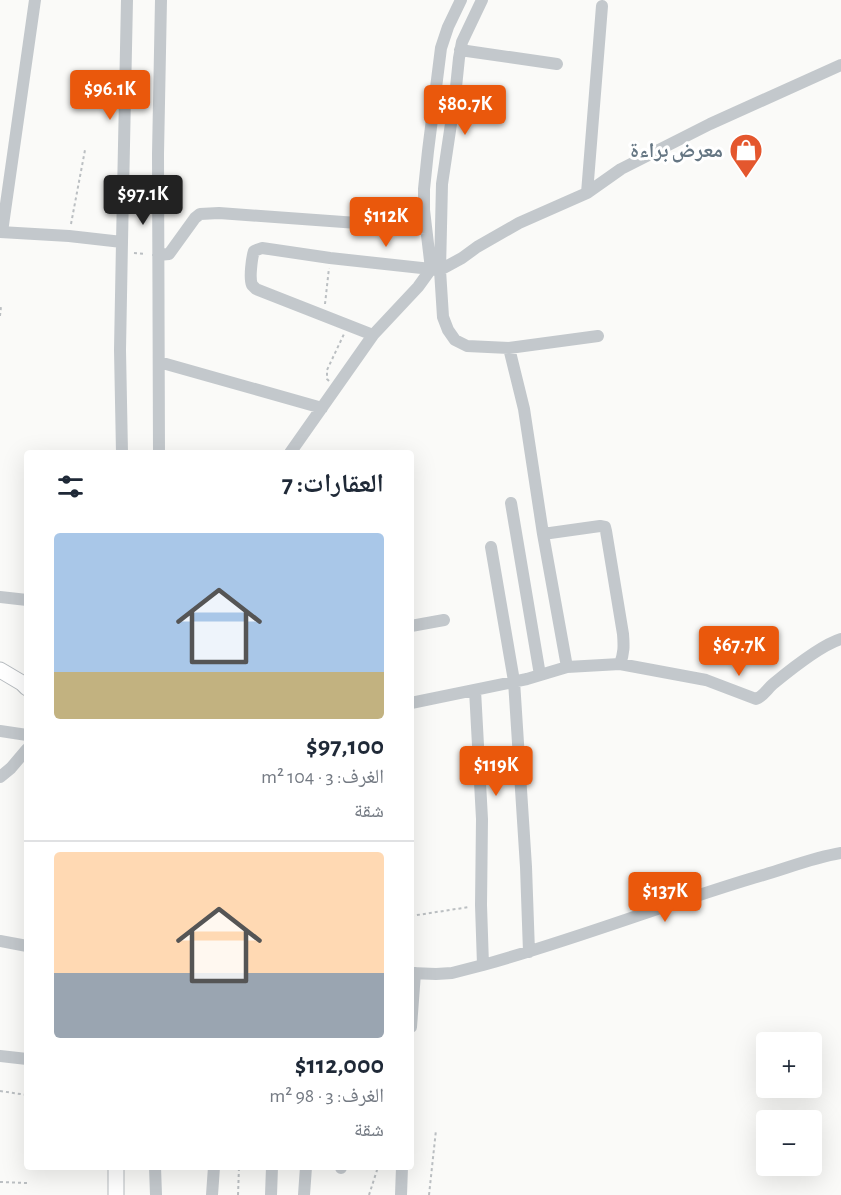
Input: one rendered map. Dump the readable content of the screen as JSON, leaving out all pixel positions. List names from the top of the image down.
{
  "places": {
    "shop": ["معرض براءة"]
  },
  "page": {
    "price": [
      "$96.1K",
      "$80.7K",
      "$97.1K",
      "$112K",
      "$67.7K",
      "$119K",
      "$137K"
    ],
    "heading": "العقارات: 7",
    "list": [
      {
        "name": "$97,100",
        "note": "الغرف: 3 · 104 m² · شقة"
      },
      {
        "name": "$112,000",
        "note": "الغرف: 3 · 98 m² · شقة"
      }
    ],
    "map_buttons": ["+", "−"]
  }
}
